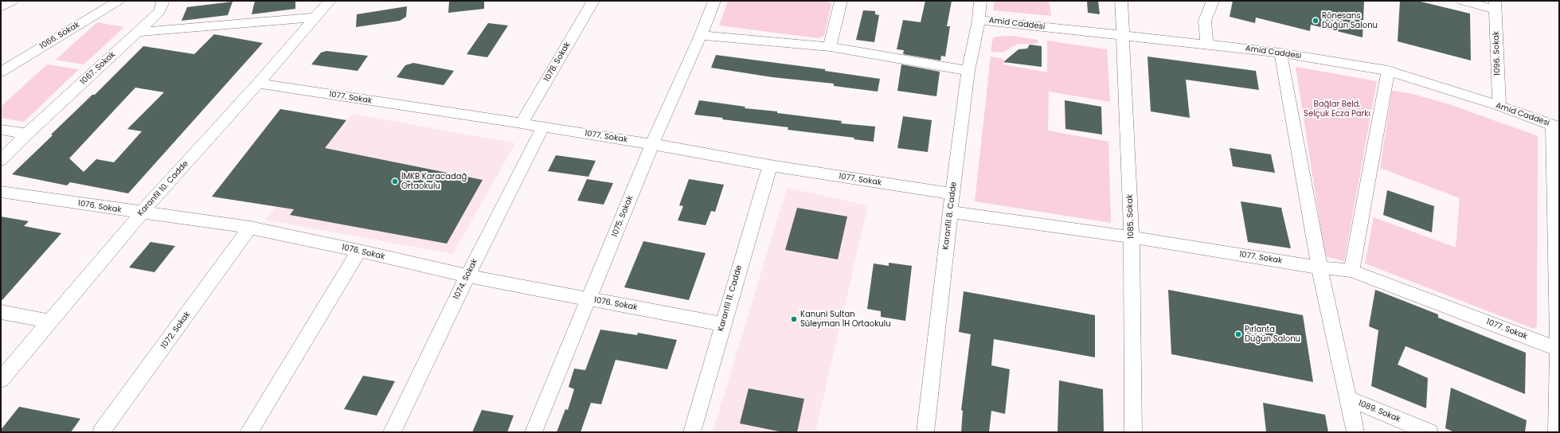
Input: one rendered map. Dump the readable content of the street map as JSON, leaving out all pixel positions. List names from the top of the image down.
{
  "streets": {
    "street": [
      "Amid Caddesi",
      "1066. Sokak",
      "1096. Sokak",
      "1078. Sokak",
      "1067. Sokak",
      "1077. Sokak",
      "Karanfil 10. Cadde",
      "1076. Sokak",
      "Karanfil 8. Cadde",
      "1075. Sokak",
      "1085. Sokak",
      "1074. Sokak",
      "Karanfil 11. Cadde",
      "1072. Sokak",
      "1089. Sokak"
    ]
  },
  "crossings": [
    ["Amid Caddesi", "1096. Sokak"],
    ["Amid Caddesi", "Karanfil 8. Cadde"],
    ["Amid Caddesi", "1085. Sokak"],
    ["1078. Sokak", "1077. Sokak"],
    ["1077. Sokak", "Karanfil 10. Cadde"],
    ["1077. Sokak", "Karanfil 8. Cadde"],
    ["1077. Sokak", "1075. Sokak"],
    ["1077. Sokak", "1085. Sokak"],
    ["1077. Sokak", "1074. Sokak"],
    ["1077. Sokak", "Karanfil 11. Cadde"],
    ["Karanfil 10. Cadde", "1076. Sokak"],
    ["1076. Sokak", "1075. Sokak"],
    ["1076. Sokak", "1074. Sokak"],
    ["1076. Sokak", "Karanfil 11. Cadde"],
    ["1076. Sokak", "1072. Sokak"]
  ],
  "parks": ["Bağlar Beld. Selçuk Ecza Parkı"],
  "places": [
    "Rönesans Düğün Salonu",
    "İMKB Karacadağ Ortaokulu",
    "Kanuni Sultan Süleyman İH Ortaokulu",
    "Pırlanta Düğün Salonu"
  ]
}
